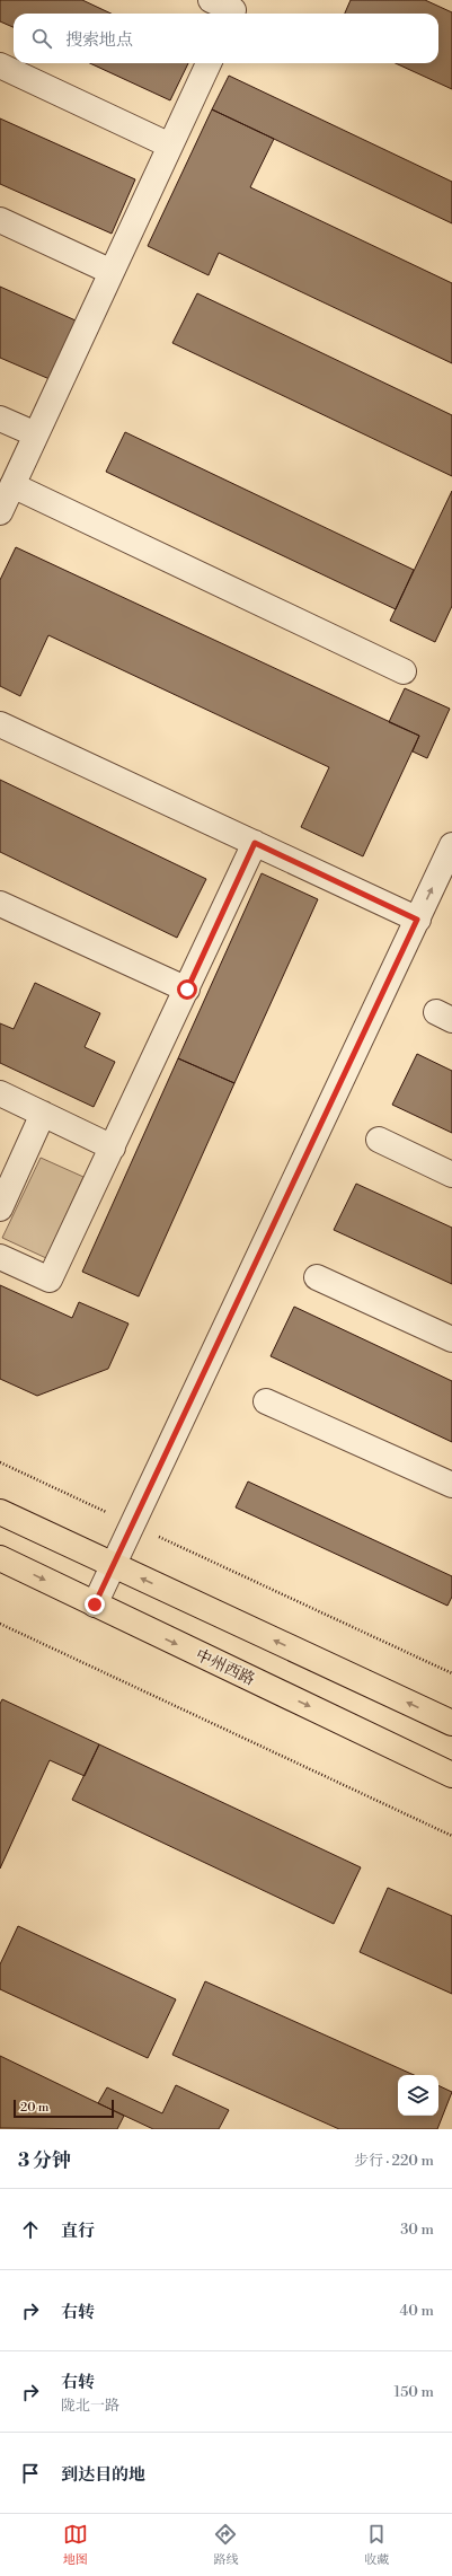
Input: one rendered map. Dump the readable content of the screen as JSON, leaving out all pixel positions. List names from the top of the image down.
{
  "streets": {
    "main road": ["中州西路"]
  },
  "scale_bar": "20 m",
  "page": {
    "search": "搜索地点",
    "scale": "20 m",
    "heading": ["3 分钟", "步行 · 220 m"],
    "list": [
      ["直行", "30 m"],
      ["右转", "40 m"],
      ["右转", "陇北一路", "150 m"],
      "到达目的地"
    ],
    "nav": ["地图", "路线", "收藏"]
  }
}
